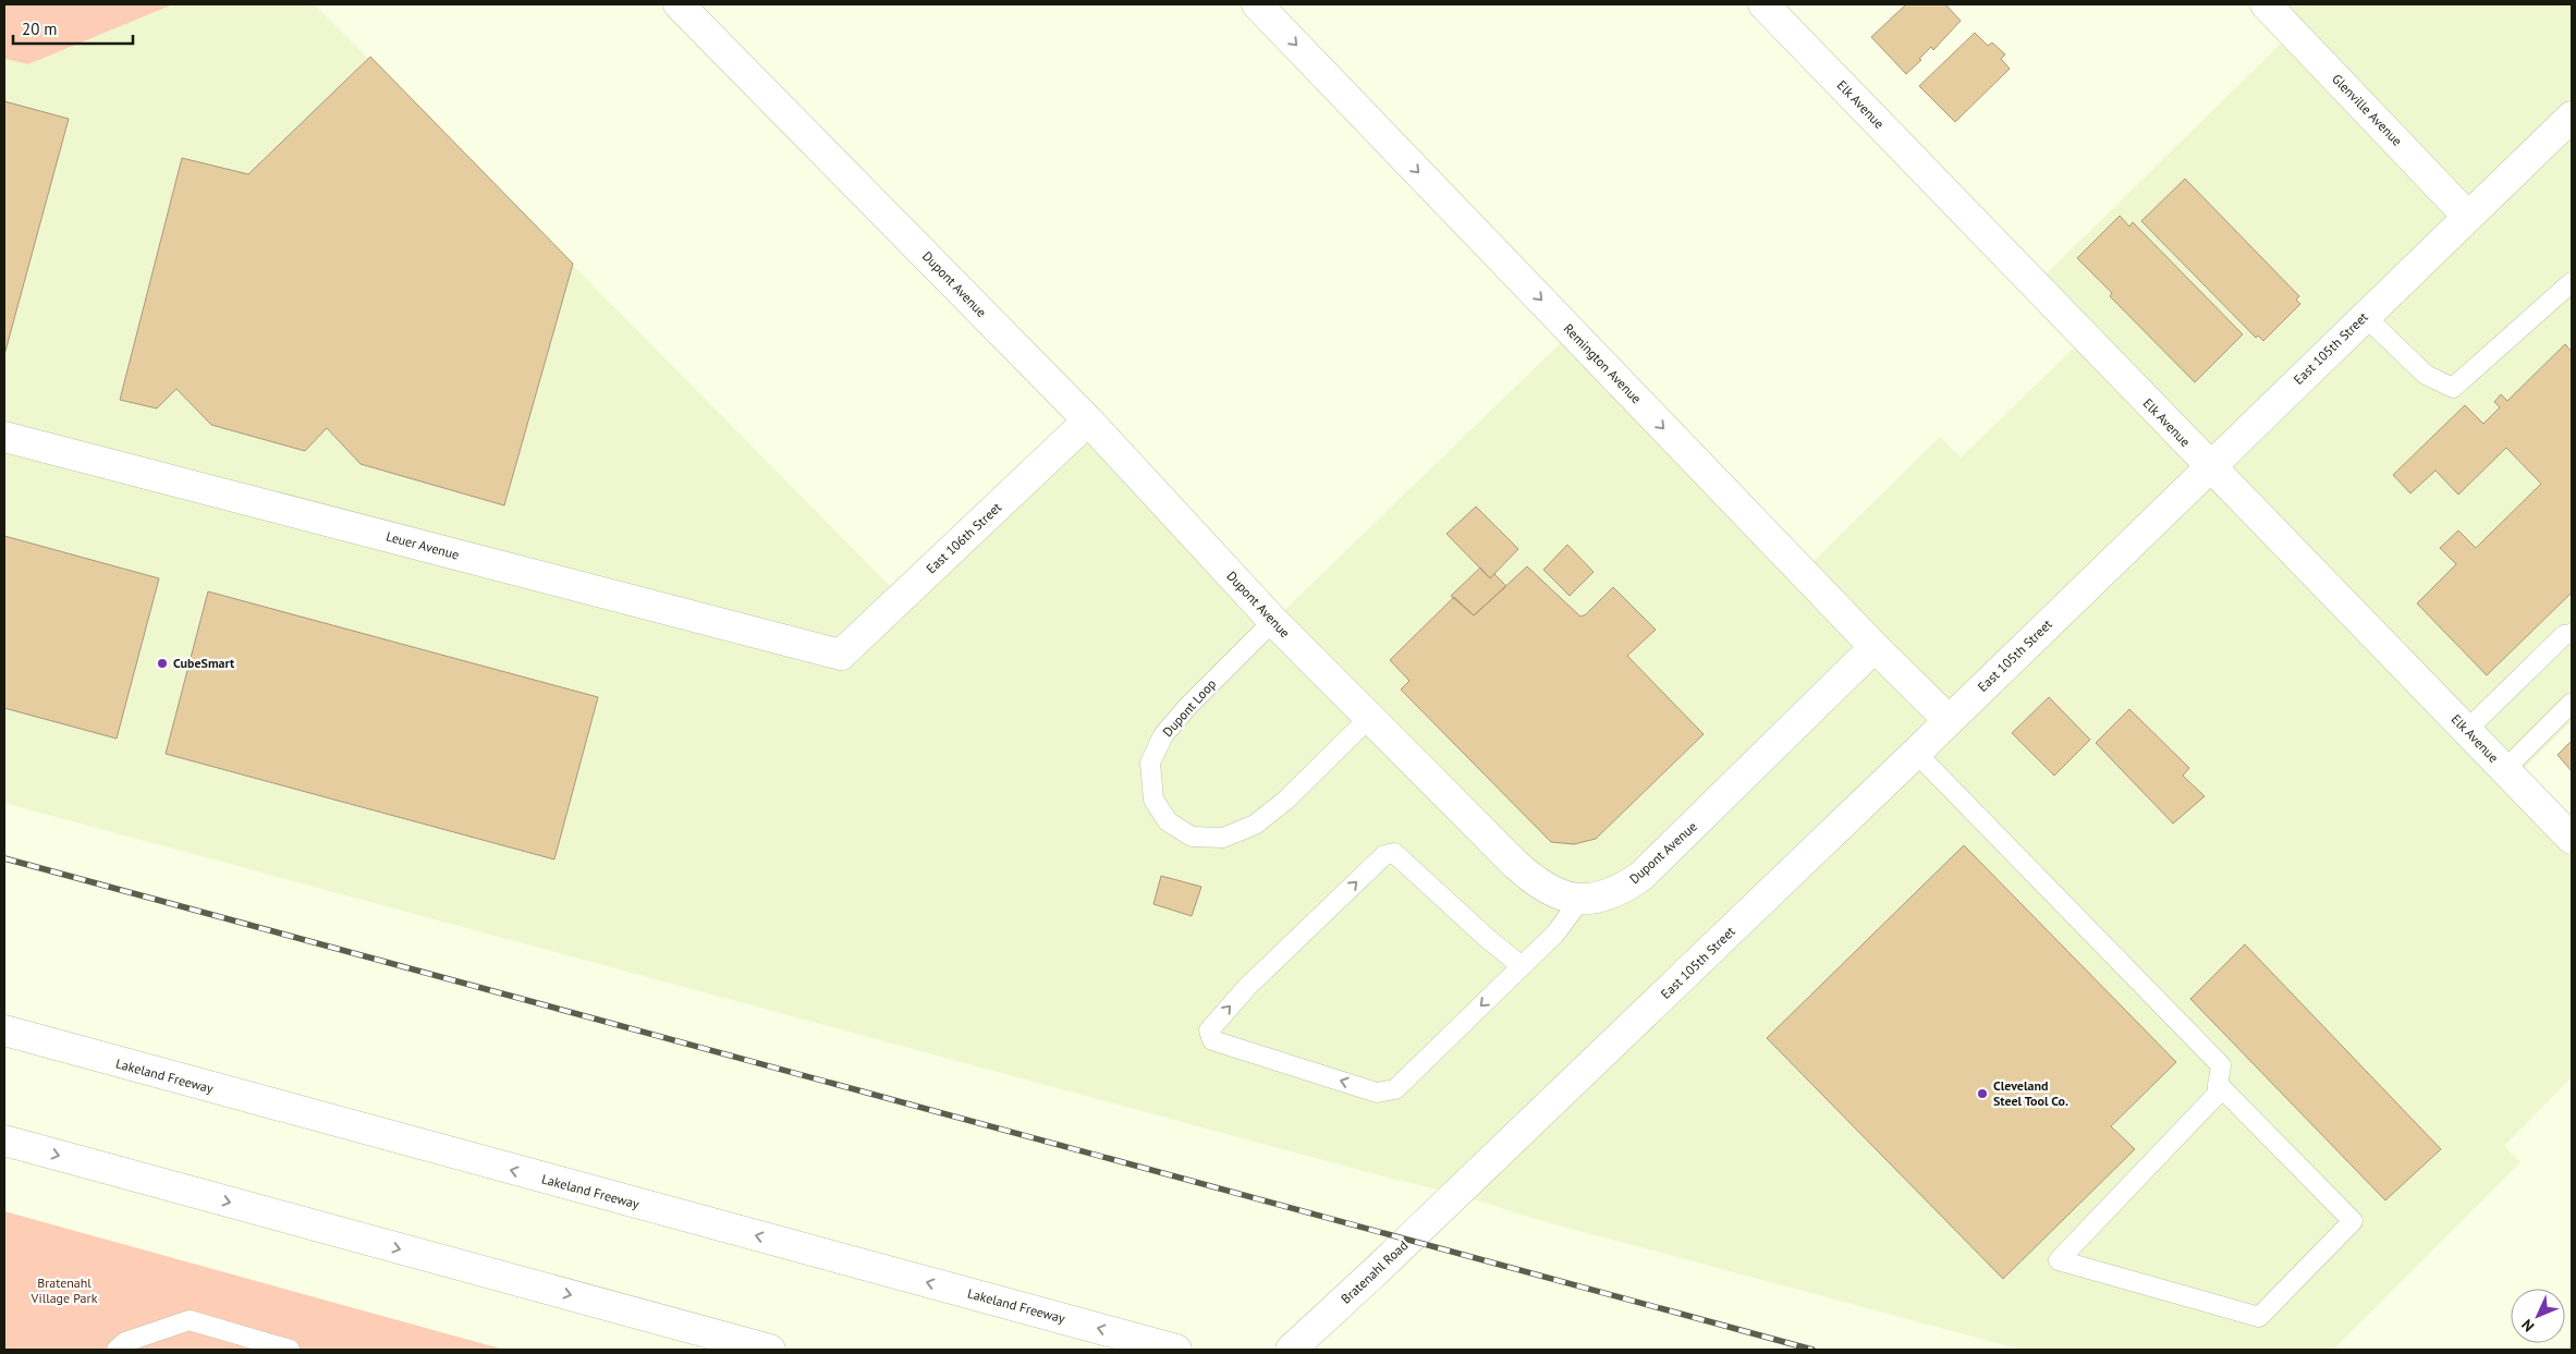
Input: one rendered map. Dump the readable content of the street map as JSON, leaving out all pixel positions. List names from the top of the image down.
{
  "streets": {
    "main road": [
      "Elk Avenue",
      "Glenville Avenue",
      "Dupont Avenue",
      "East 105th Street",
      "Remington Avenue",
      "East 106th Street",
      "Leuer Avenue",
      "Lakeland Freeway",
      "Bratenahl Road"
    ],
    "lane": ["Dupont Loop"]
  },
  "crossings": [
    ["Elk Avenue", "East 105th Street"],
    ["Glenville Avenue", "East 105th Street"],
    ["Dupont Avenue", "Remington Avenue"],
    ["Dupont Avenue", "East 106th Street"],
    ["Dupont Avenue", "Dupont Loop"],
    ["East 105th Street", "Remington Avenue"],
    ["East 105th Street", "Bratenahl Road"],
    ["East 106th Street", "Leuer Avenue"]
  ],
  "one_way": ["Remington Avenue"],
  "parks": ["Bratenahl Village Park"],
  "places": ["CubeSmart", "Cleveland Steel Tool Co."],
  "scale_bar": "20 m",
  "north": "bottom left"
}
